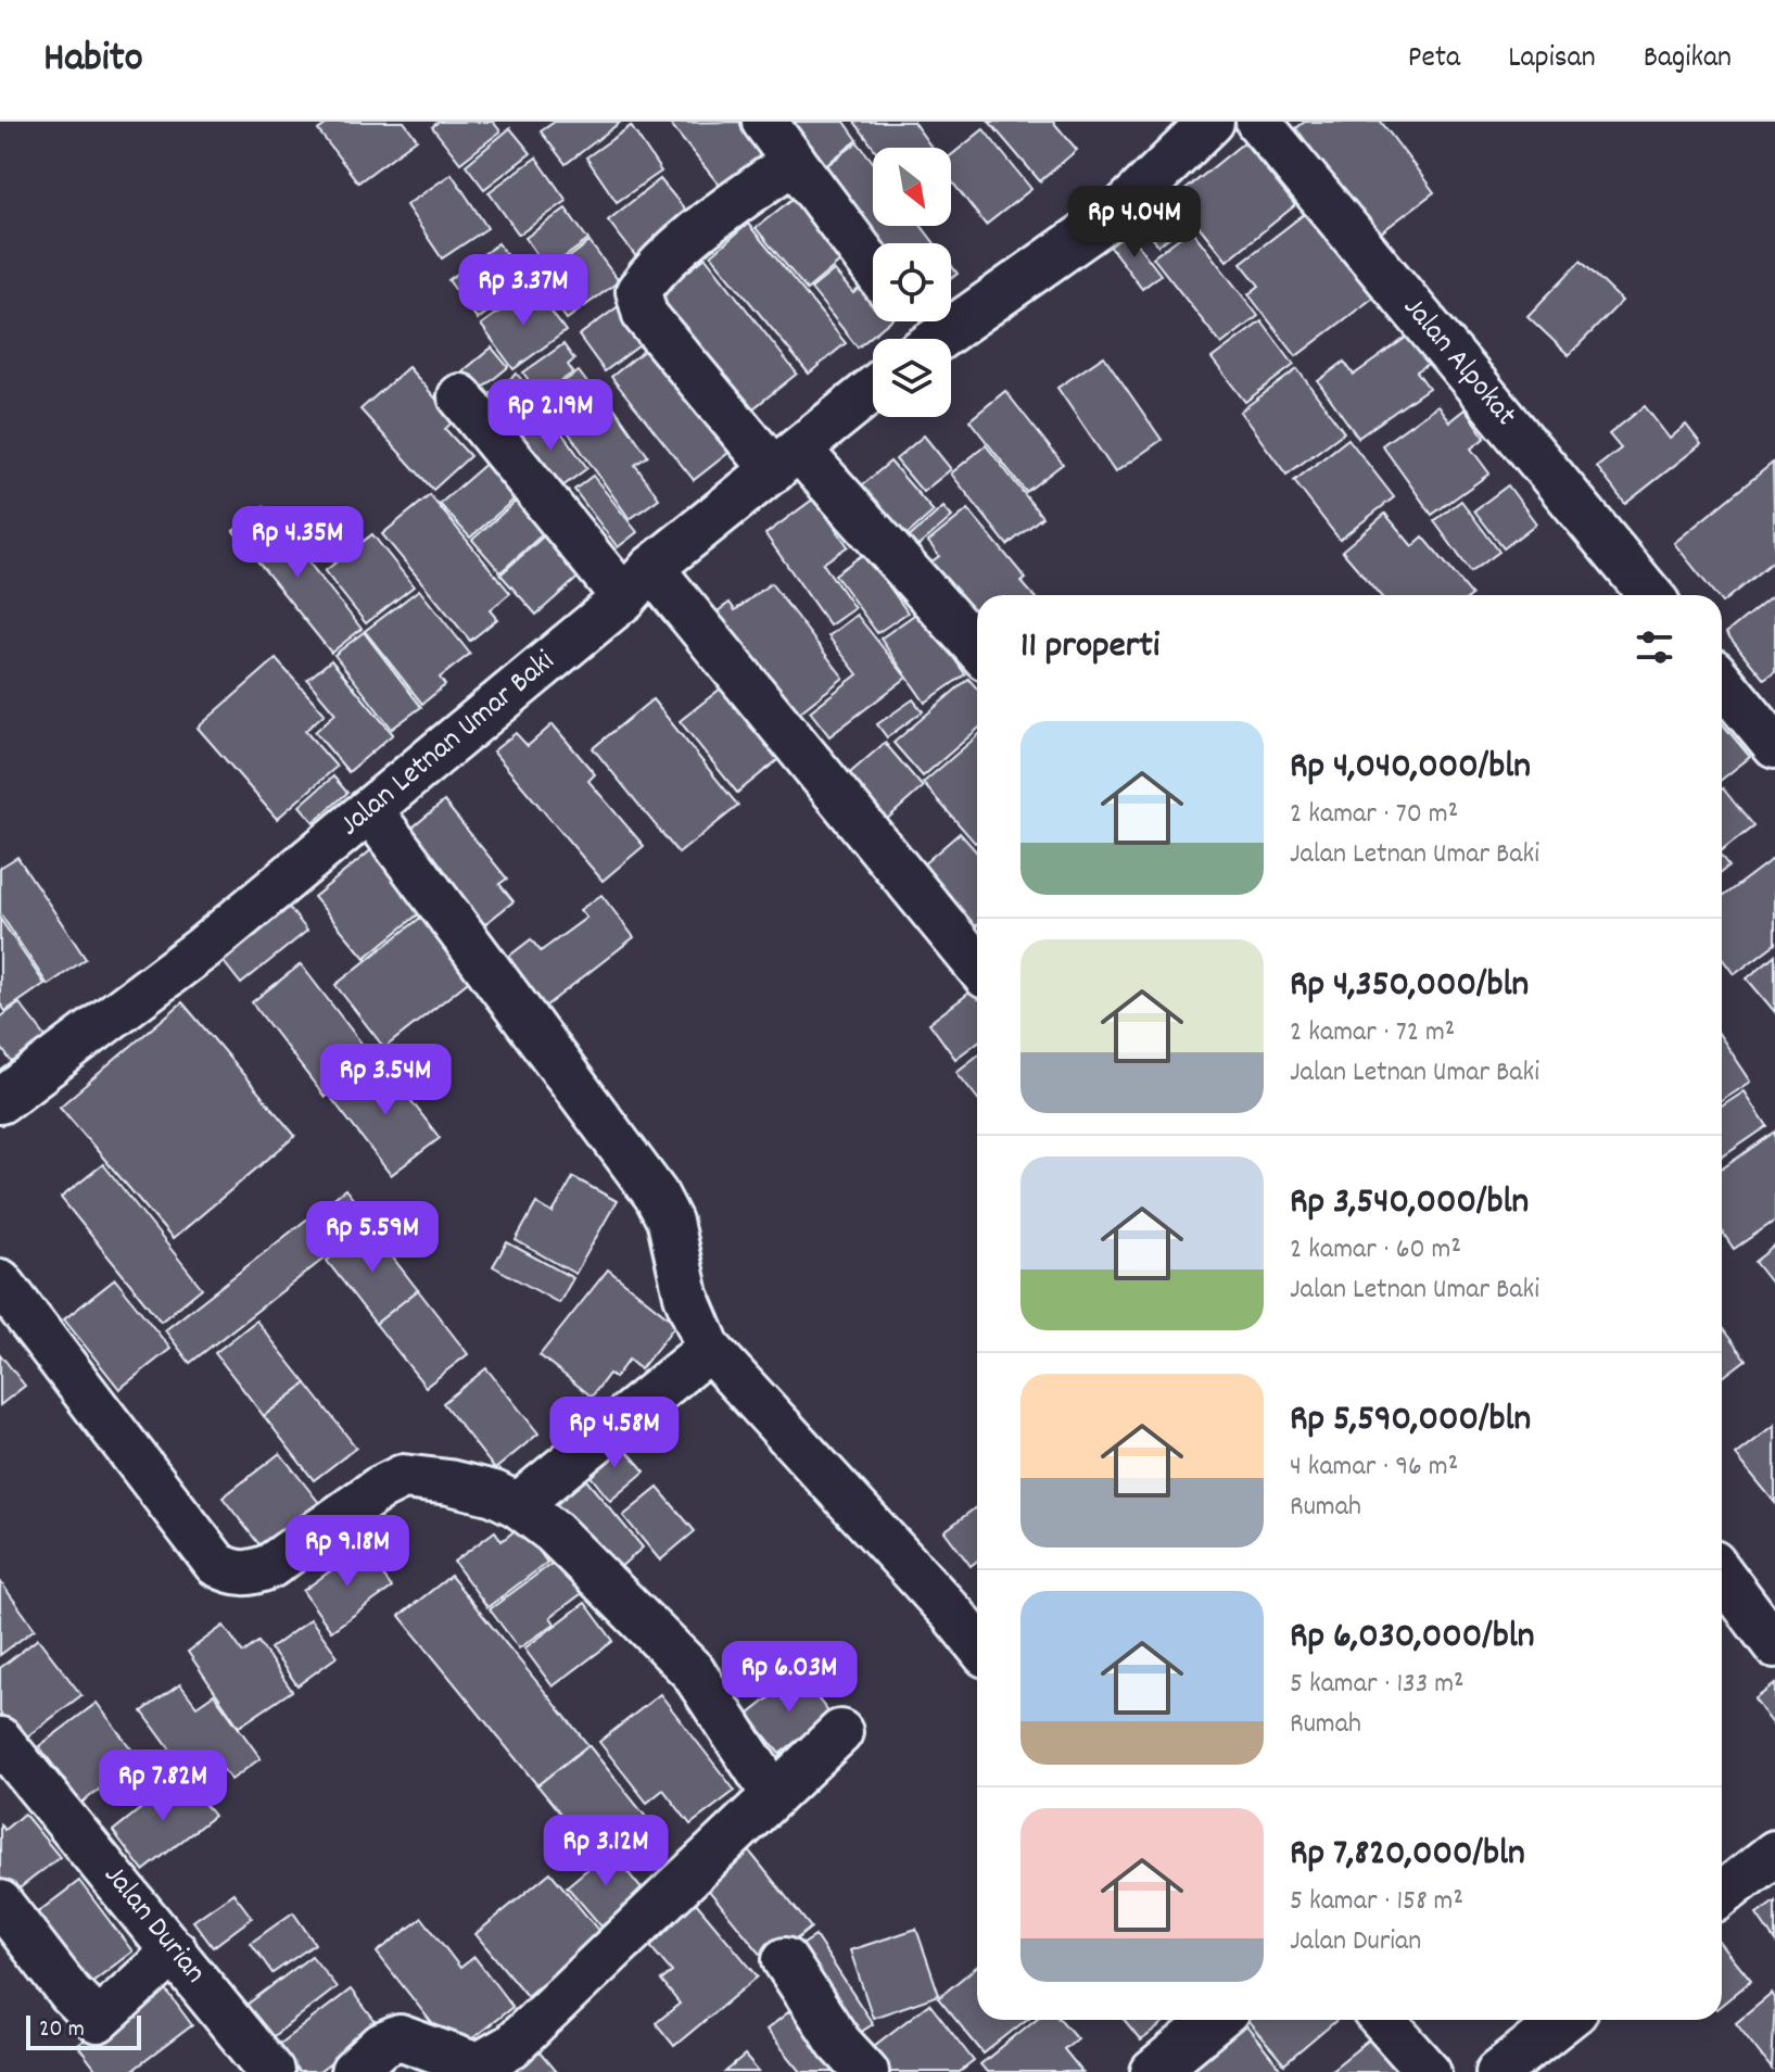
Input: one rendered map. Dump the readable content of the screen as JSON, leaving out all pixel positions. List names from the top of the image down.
{
  "streets": {
    "street": ["Jalan Alpokat", "Jalan Letnan Umar Baki", "Jalan Durian"]
  },
  "scale_bar": "20 m",
  "north": "bottom right",
  "page": {
    "header": "Habito",
    "nav": ["Peta", "Lapisan", "Bagikan"],
    "price": [
      "Rp 4.04M",
      "Rp 3.37M",
      "Rp 2.19M",
      "Rp 4.35M",
      "Rp 3.54M",
      "Rp 5.59M",
      "Rp 4.58M",
      "Rp 9.18M",
      "Rp 6.03M",
      "Rp 7.82M",
      "Rp 3.12M"
    ],
    "heading": "11 properti",
    "list": [
      {
        "name": "Rp 4,040,000/bln",
        "note": "2 kamar · 70 m² · Jalan Letnan Umar Baki"
      },
      {
        "name": "Rp 4,350,000/bln",
        "note": "2 kamar · 72 m² · Jalan Letnan Umar Baki"
      },
      {
        "name": "Rp 3,540,000/bln",
        "note": "2 kamar · 60 m² · Jalan Letnan Umar Baki"
      },
      {
        "name": "Rp 5,590,000/bln",
        "note": "4 kamar · 96 m² · Rumah"
      },
      {
        "name": "Rp 6,030,000/bln",
        "note": "5 kamar · 133 m² · Rumah"
      },
      {
        "name": "Rp 7,820,000/bln",
        "note": "5 kamar · 158 m² · Jalan Durian"
      }
    ],
    "scale": "20 m"
  }
}
